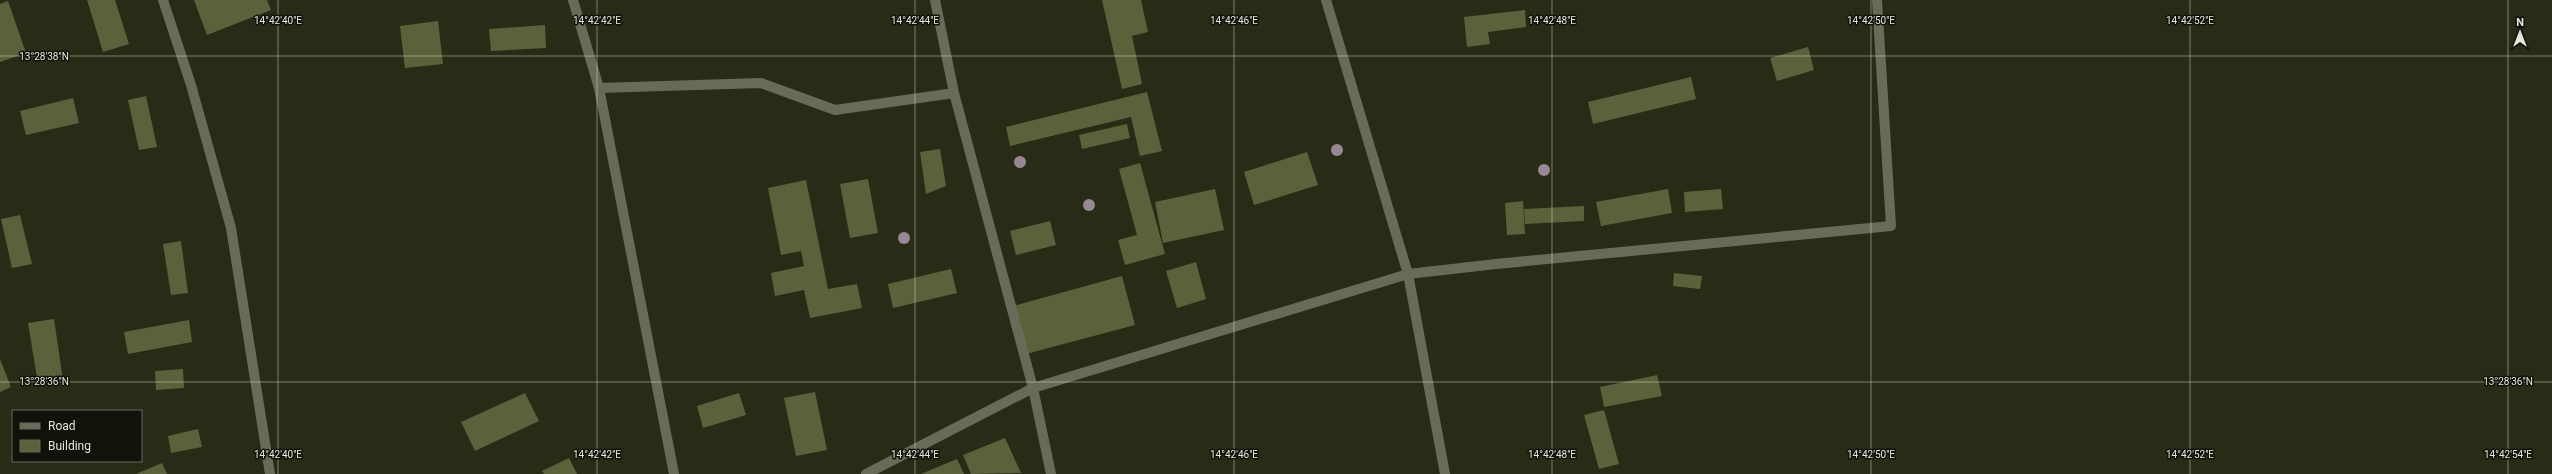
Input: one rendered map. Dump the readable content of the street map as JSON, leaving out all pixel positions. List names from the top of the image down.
{
  "legend": ["Road", "Building"],
  "north": "top",
  "coordinates": [
    "14°42'40\"E",
    "14°42'42\"E",
    "14°42'44\"E",
    "14°42'46\"E",
    "14°42'48\"E",
    "14°42'50\"E",
    "14°42'52\"E",
    "13°28'38\"N",
    "13°28'36\"N",
    "14°42'54\"E"
  ]
}
